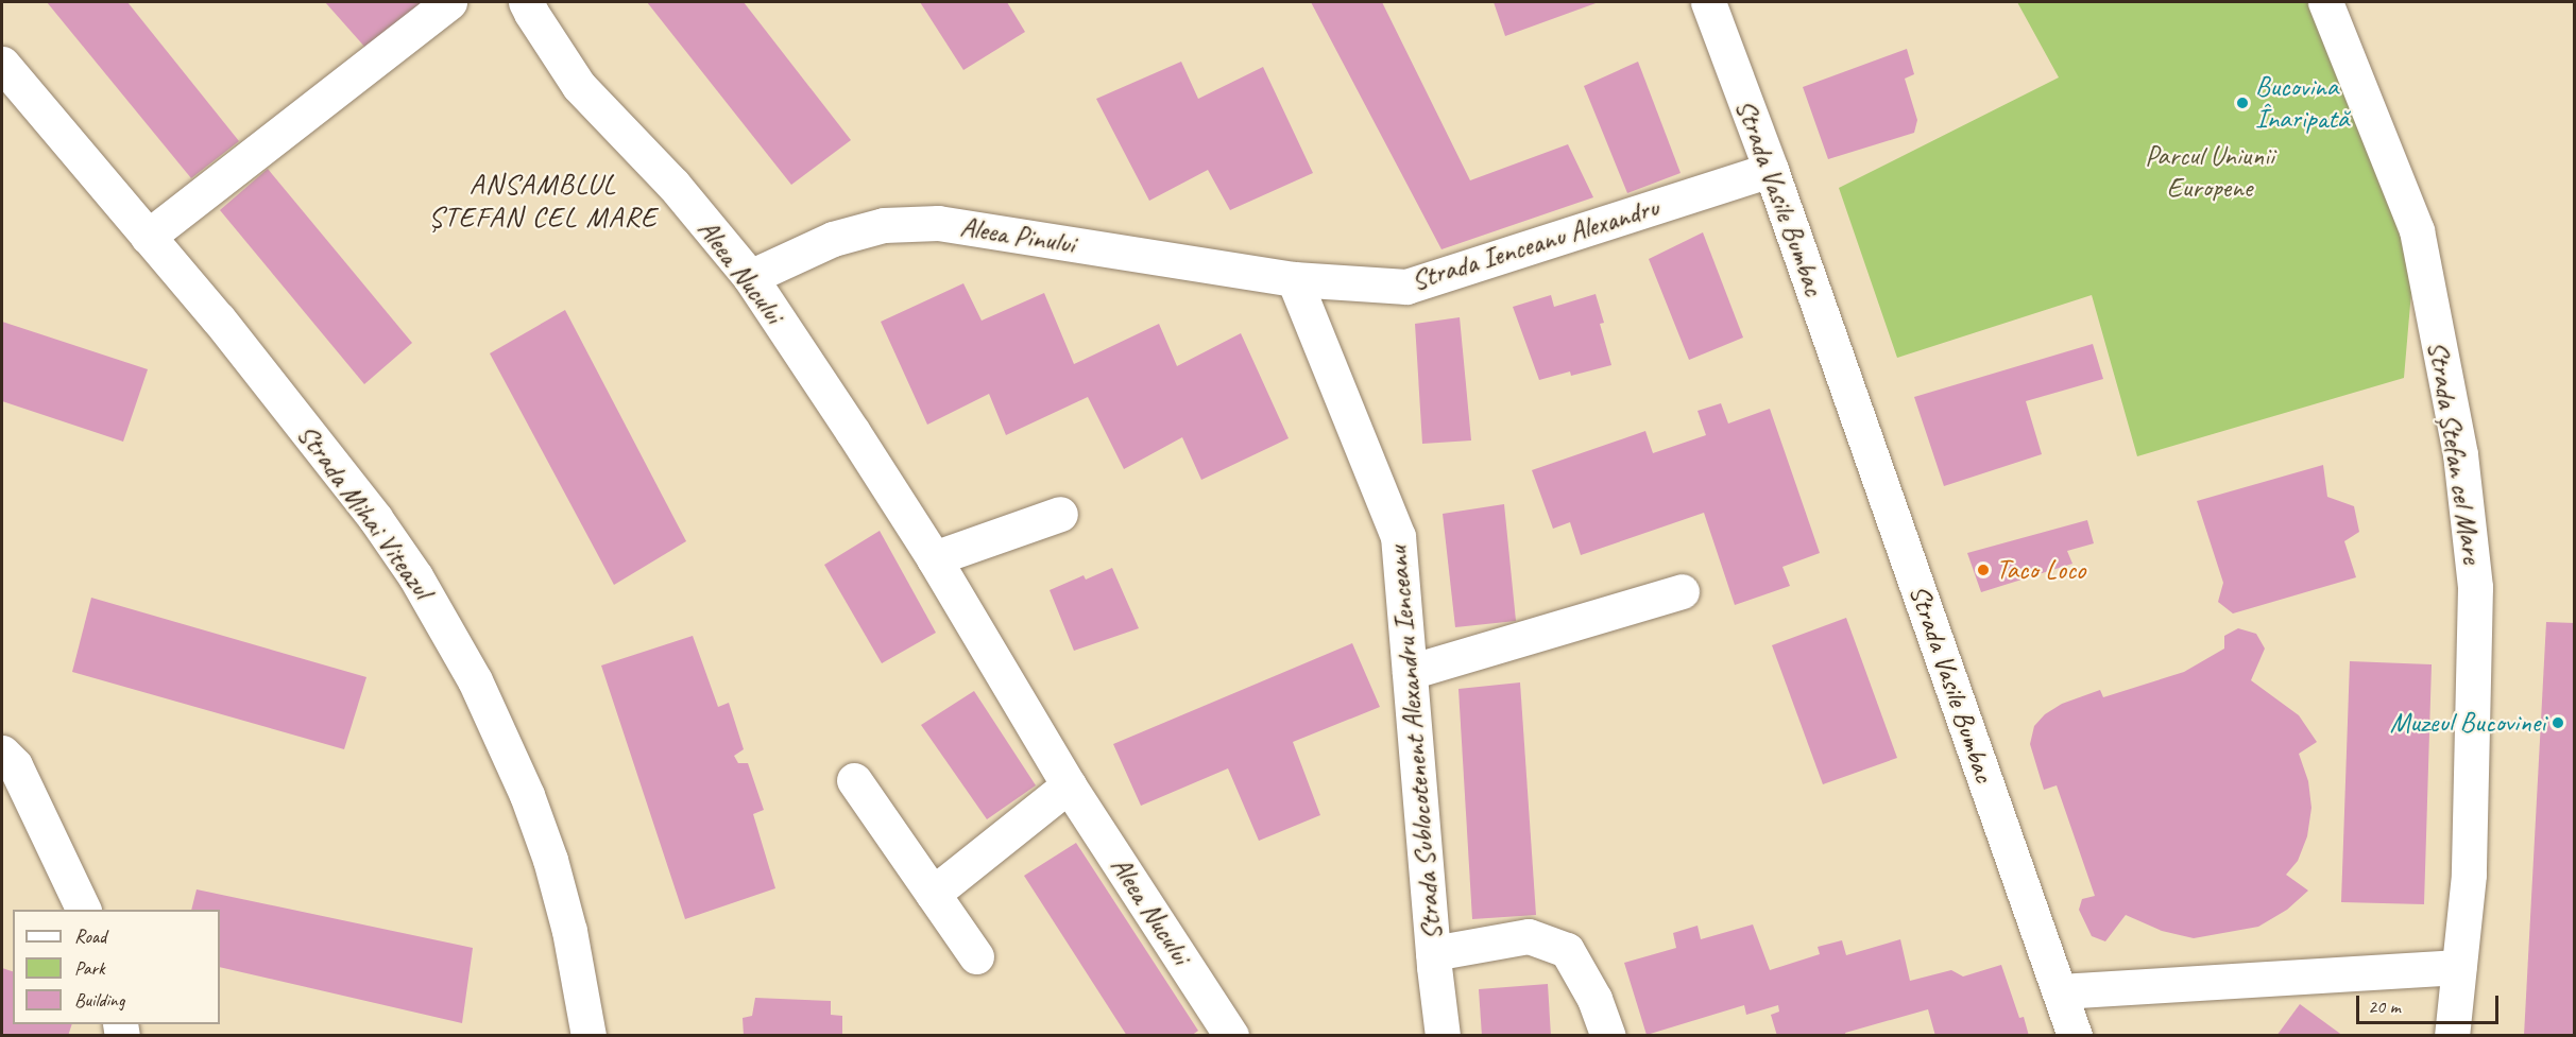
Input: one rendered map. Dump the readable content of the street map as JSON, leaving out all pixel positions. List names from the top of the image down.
{
  "streets": {
    "street": [
      "Strada Vasile Bumbac",
      "Aleea Pinului",
      "Strada Ienceanu Alexandru",
      "Aleea Nucului",
      "Strada Ștefan cel Mare",
      "Strada Mihai Viteazul",
      "Strada Sublocotenent Alexandru Ienceanu"
    ]
  },
  "crossings": [
    ["Strada Vasile Bumbac", "Strada Ienceanu Alexandru"],
    ["Aleea Pinului", "Strada Ienceanu Alexandru"],
    ["Aleea Pinului", "Aleea Nucului"],
    ["Aleea Pinului", "Strada Sublocotenent Alexandru Ienceanu"],
    ["Strada Ienceanu Alexandru", "Strada Sublocotenent Alexandru Ienceanu"]
  ],
  "districts": ["ANSAMBLUL ȘTEFAN CEL MARE"],
  "parks": ["Parcul Uniunii Europene"],
  "places": ["Bucovina Înaripată", "Taco Loco", "Muzeul Bucovinei"],
  "legend": ["Road", "Park", "Building"],
  "scale_bar": "20 m"
}
